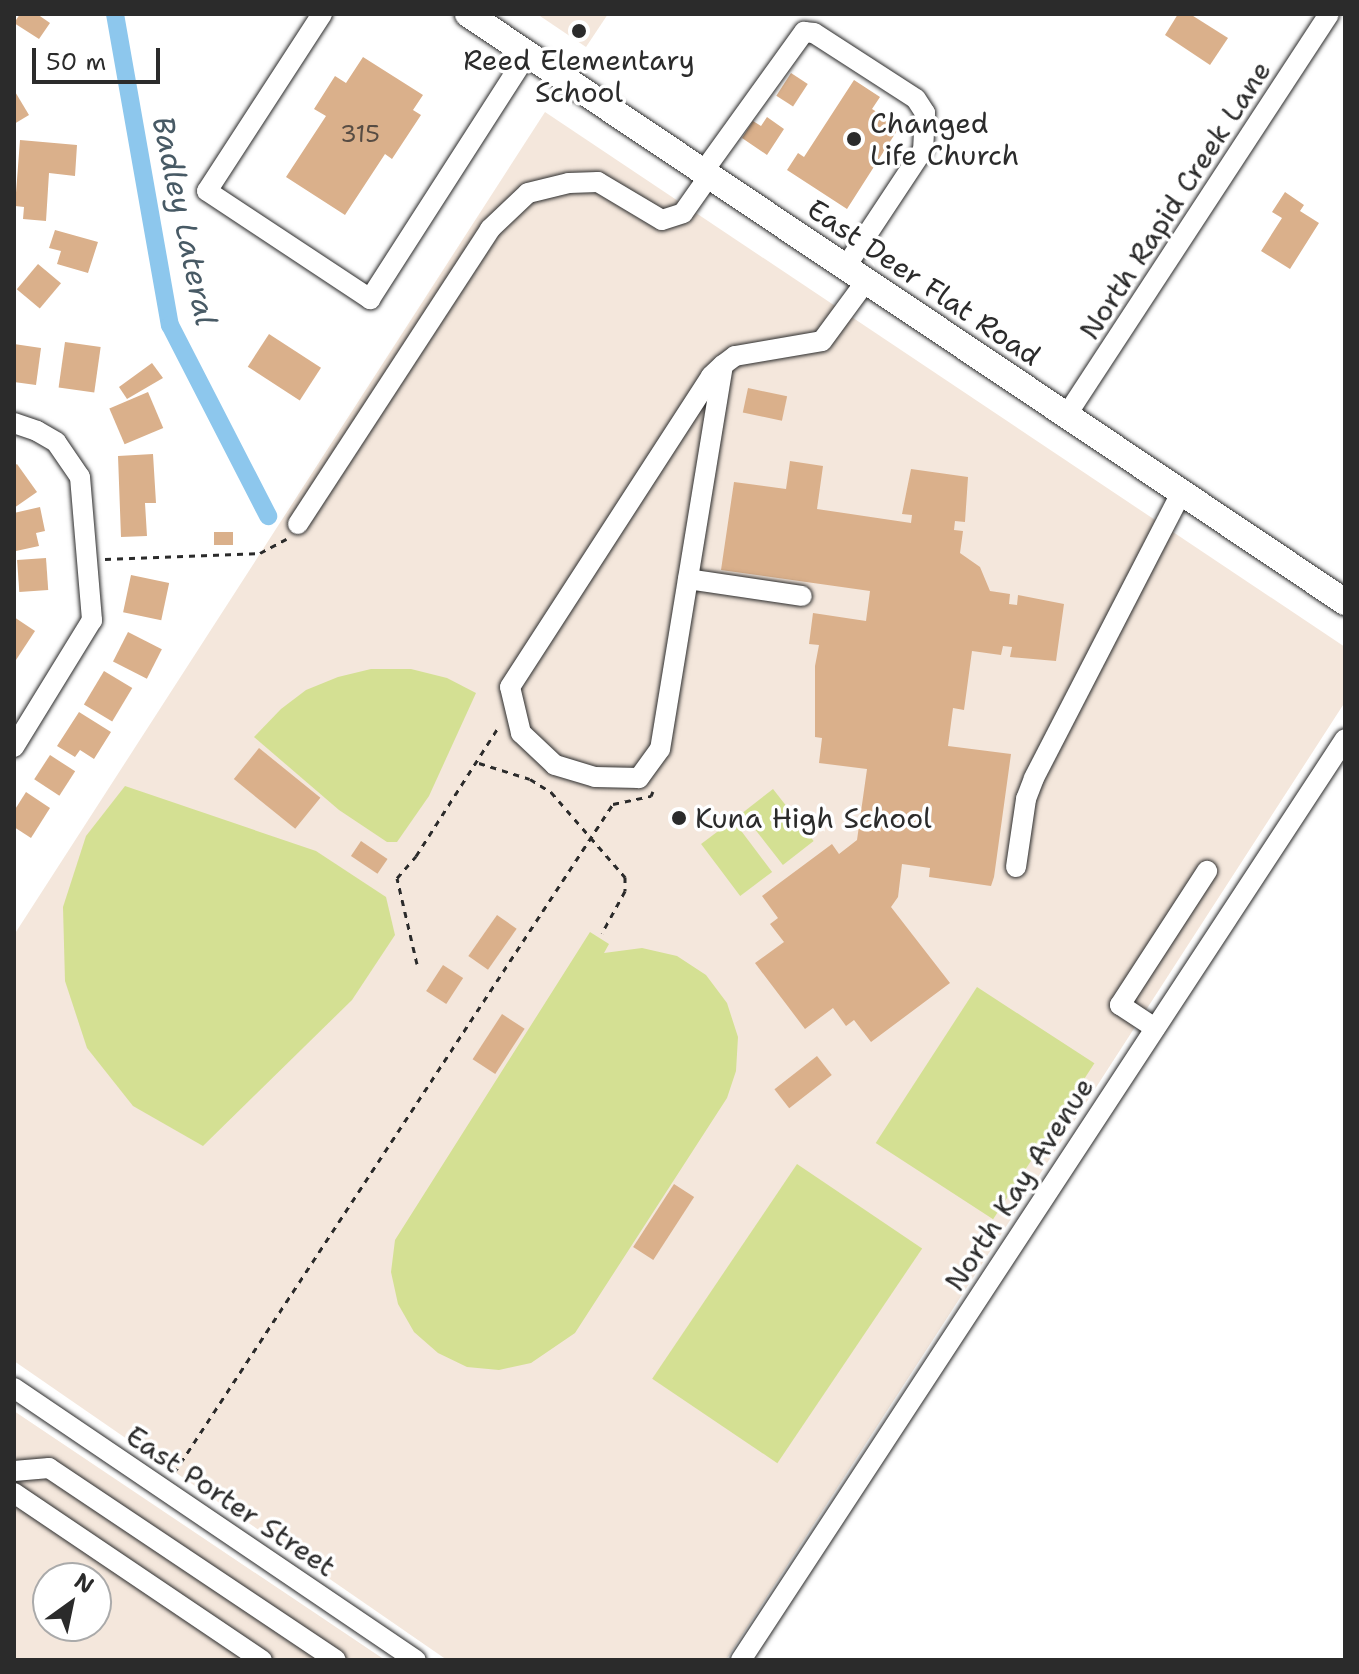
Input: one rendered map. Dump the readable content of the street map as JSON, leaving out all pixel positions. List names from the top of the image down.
{
  "streets": {
    "main road": ["East Deer Flat Road"],
    "street": ["North Rapid Creek Lane", "North Kay Avenue", "East Porter Street"]
  },
  "crossings": [
    ["North Rapid Creek Lane", "East Deer Flat Road"]
  ],
  "water": ["Badley Lateral"],
  "places": ["Reed Elementary School", "Changed Life Church", "Kuna High School"],
  "house_numbers": ["315"],
  "scale_bar": "50 m",
  "north": "top right"
}
